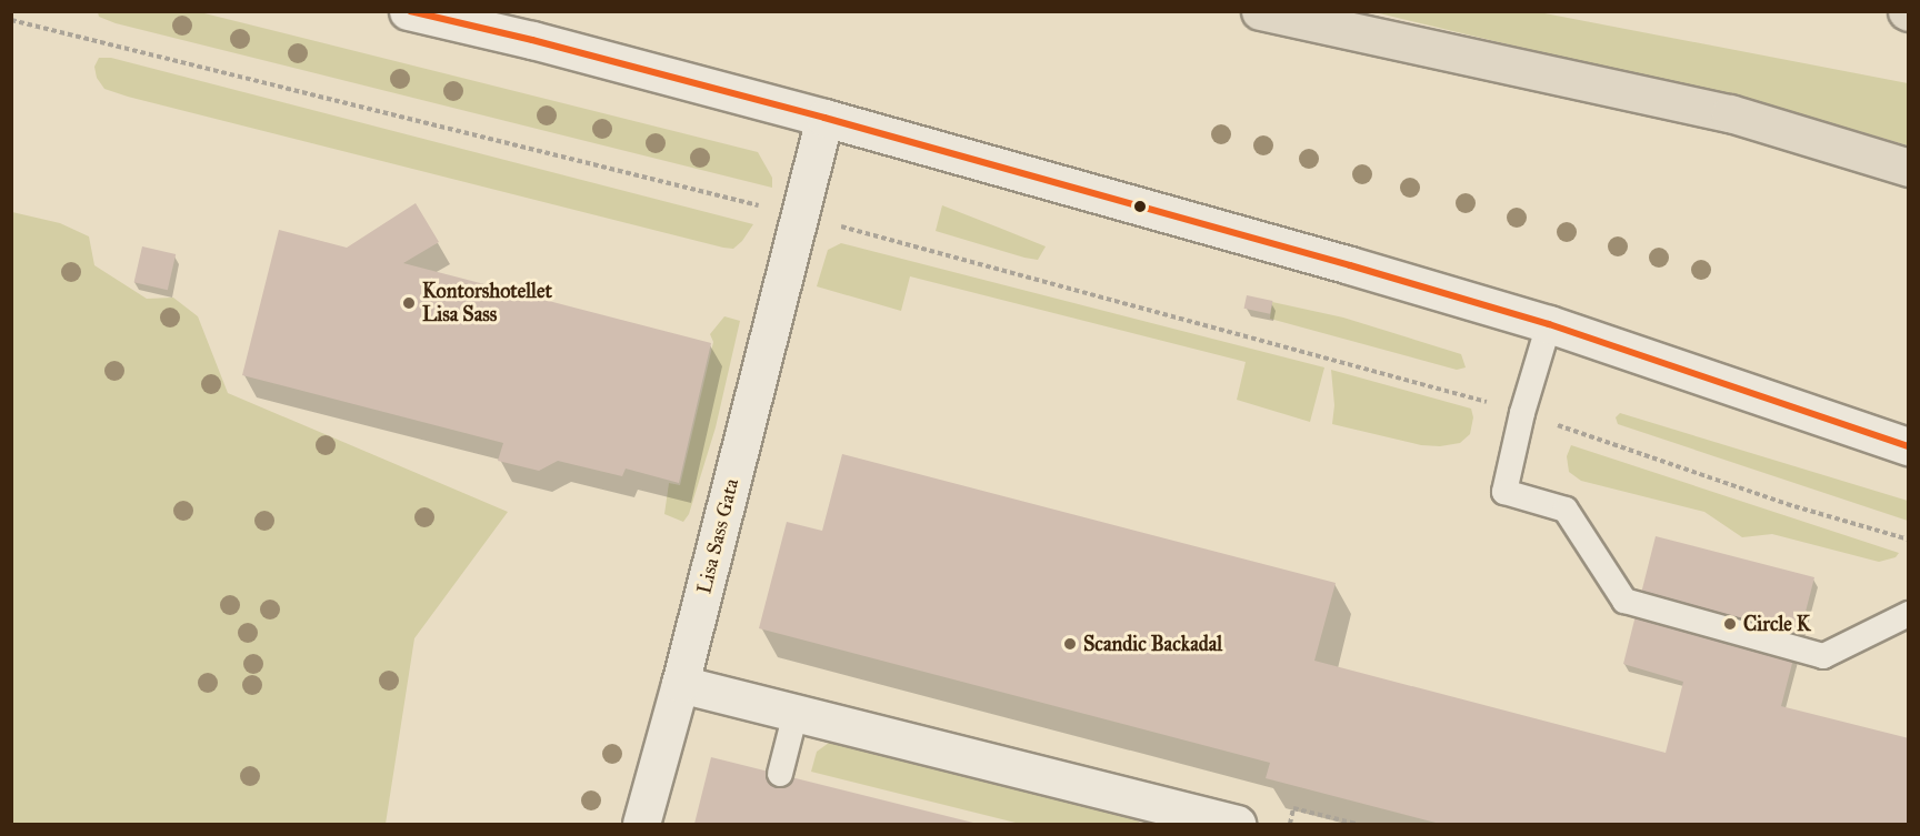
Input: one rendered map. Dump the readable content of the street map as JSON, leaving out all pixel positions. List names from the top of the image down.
{
  "streets": {
    "street": ["Lisa Sass Gata"]
  },
  "places": ["Kontorshotellet Lisa Sass", "Circle K", "Scandic Backadal"]
}
